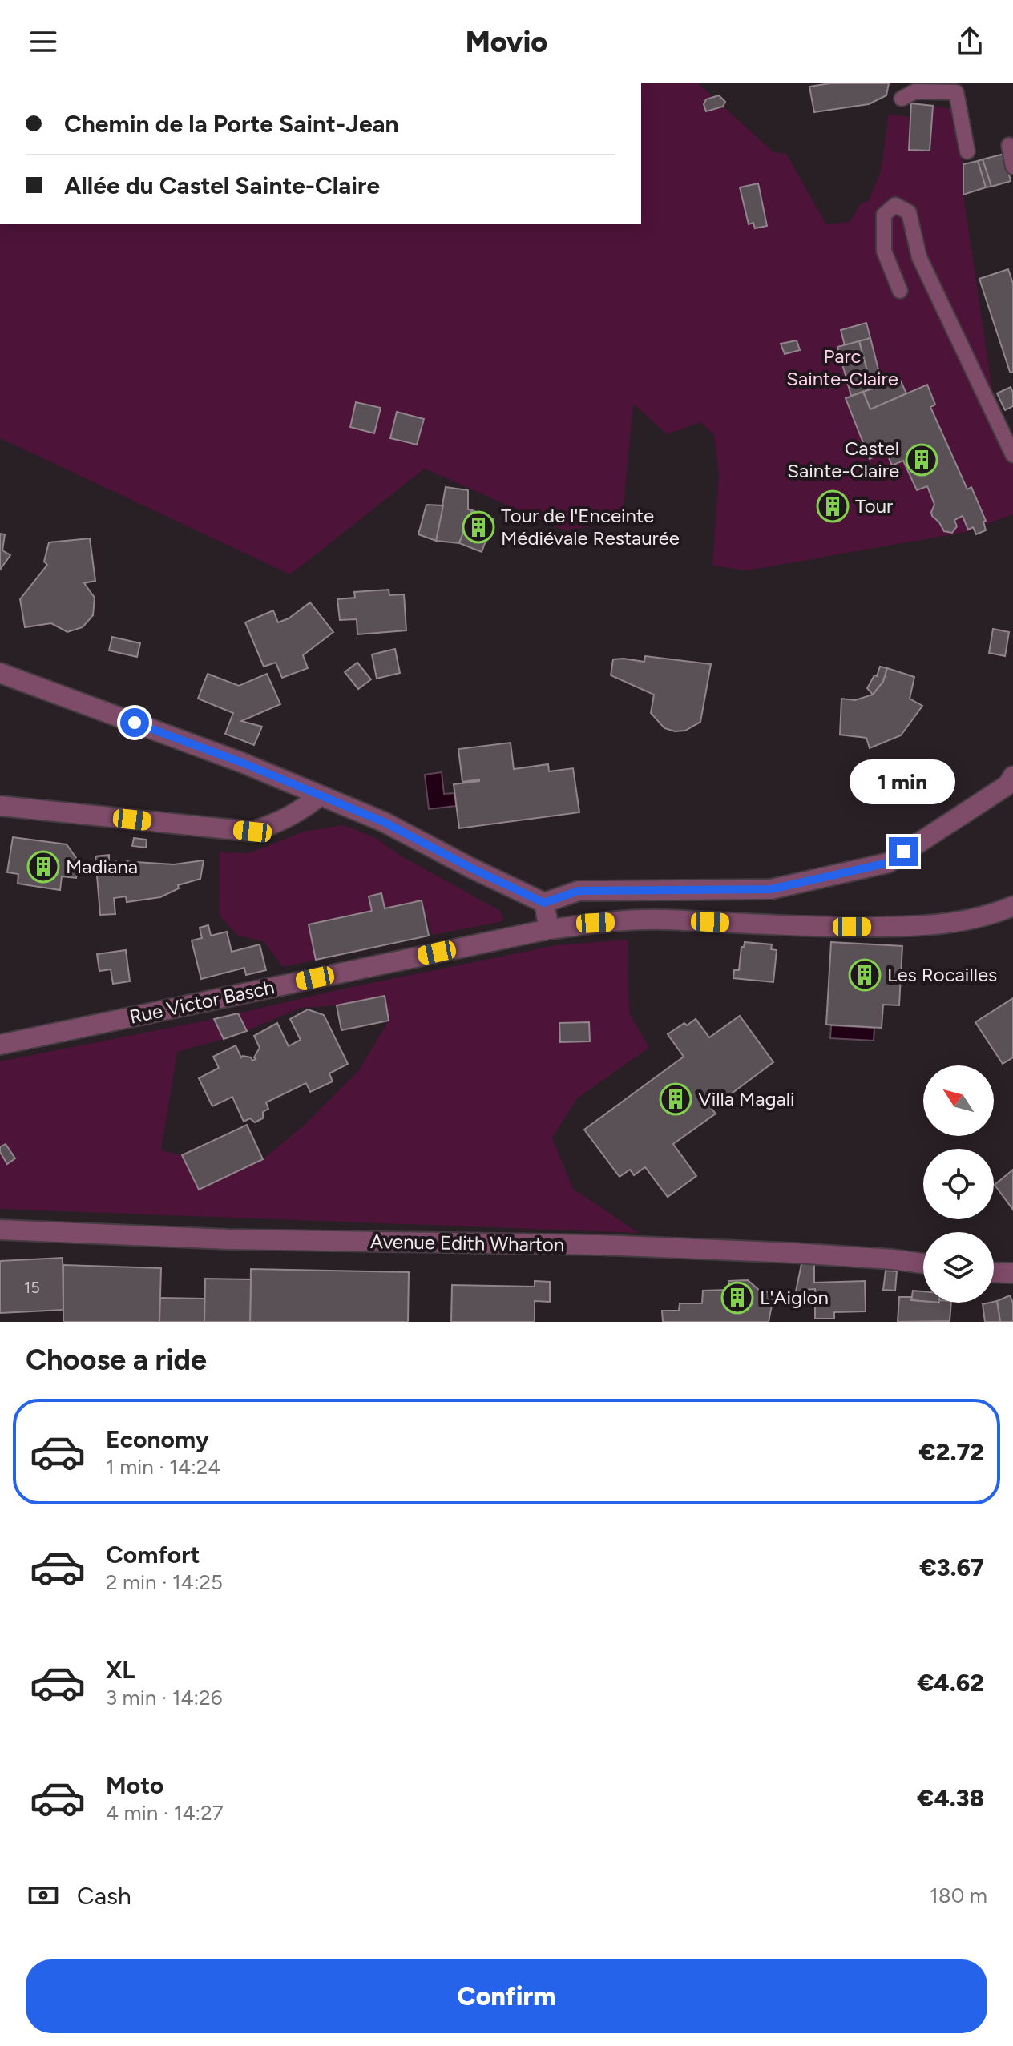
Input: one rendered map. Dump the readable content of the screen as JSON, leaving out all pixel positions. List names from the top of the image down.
{
  "streets": {
    "street": ["Rue Victor Basch", "Avenue Edith Wharton"]
  },
  "parks": ["Parc Sainte-Claire"],
  "places": {
    "building": [
      "Castel Sainte-Claire",
      "Tour",
      "Tour de l'Enceinte Médiévale Restaurée",
      "Madiana",
      "Les Rocailles",
      "Villa Magali",
      "L'Aiglon"
    ]
  },
  "house_numbers": ["15"],
  "north": "top left",
  "page": {
    "header": "Movio",
    "banner": ["Chemin de la Porte Saint-Jean", "Allée du Castel Sainte-Claire"],
    "bubble": "1 min",
    "heading": "Choose a ride",
    "list": [
      {
        "name": "Economy",
        "note": "1 min · 14:24",
        "value": "€2.72"
      },
      {
        "name": "Comfort",
        "note": "2 min · 14:25",
        "value": "€3.67"
      },
      {
        "name": "XL",
        "note": "3 min · 14:26",
        "value": "€4.62"
      },
      {
        "name": "Moto",
        "note": "4 min · 14:27",
        "value": "€4.38"
      }
    ],
    "pay": ["Cash", "180 m"],
    "buttons": "Confirm"
  }
}
